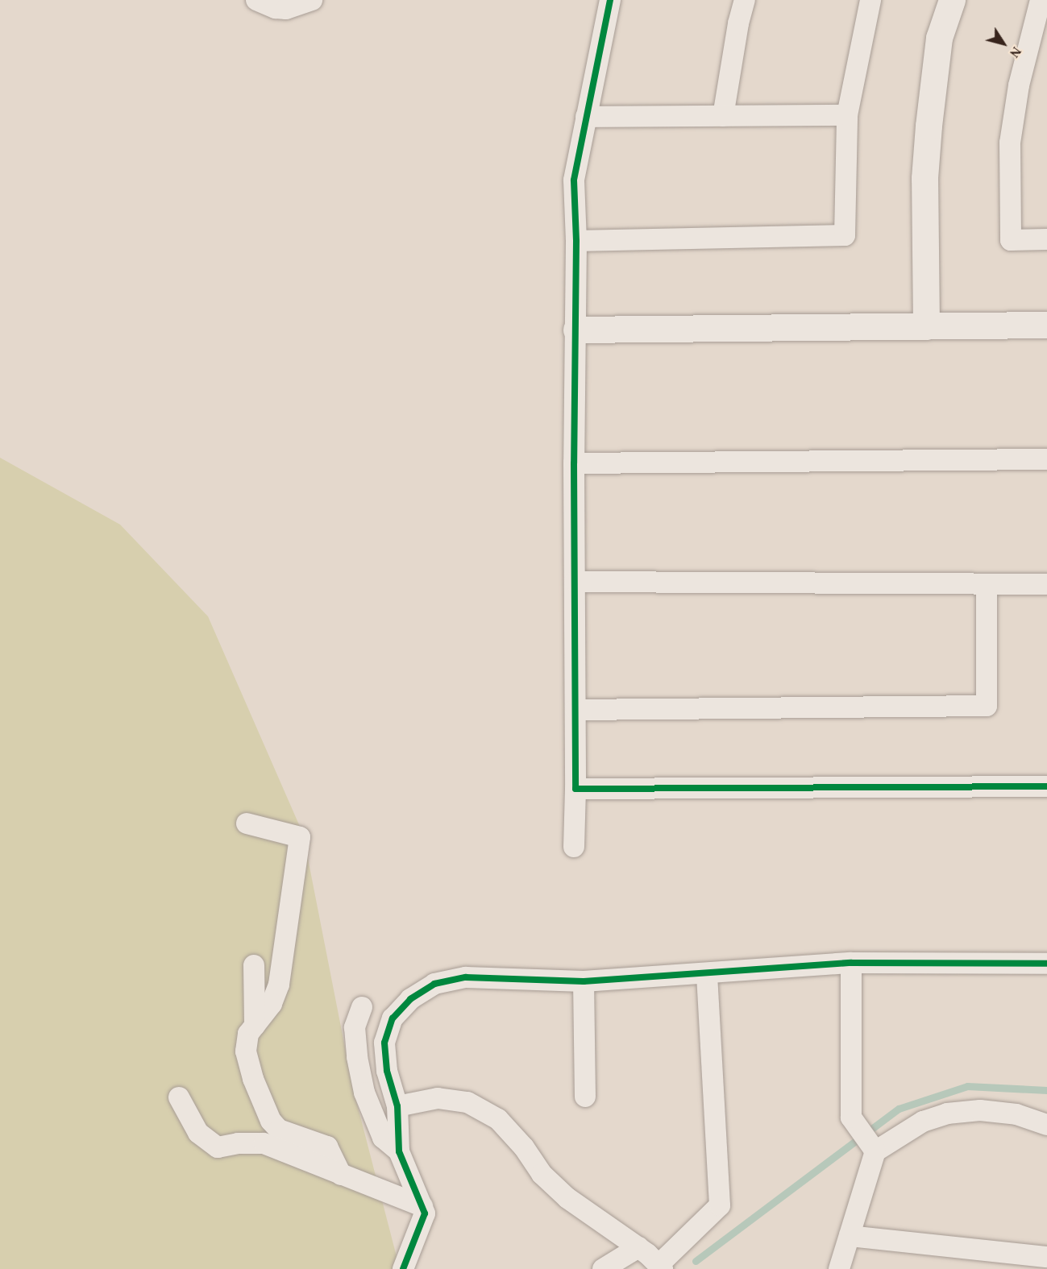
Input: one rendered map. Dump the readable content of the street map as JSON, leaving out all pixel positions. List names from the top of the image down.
{
  "north": "bottom right"
}
